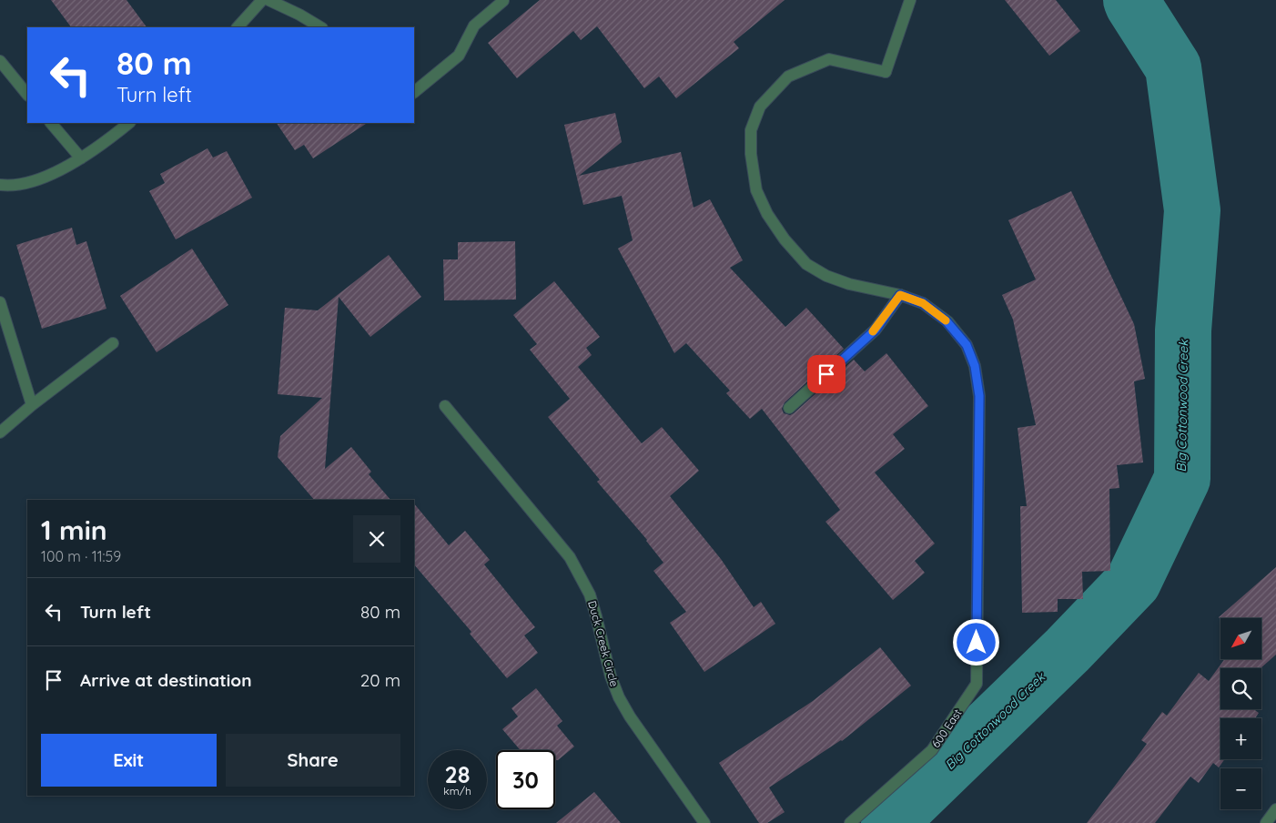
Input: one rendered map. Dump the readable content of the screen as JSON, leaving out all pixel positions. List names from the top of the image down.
{
  "streets": {
    "street": ["Duck Creek Circle", "600 East"]
  },
  "water": ["Big Cottonwood Creek"],
  "north": "bottom left",
  "page": {
    "turn": ["80 m", "Turn left"],
    "heading": ["1 min", "100 m · 11:59"],
    "list": [
      {
        "name": "Turn left",
        "value": "80 m"
      },
      {
        "name": "Arrive at destination",
        "value": "20 m"
      }
    ],
    "map_buttons": ["+", "−"],
    "buttons": ["Exit", "Share"],
    "speed": "28 km/h",
    "limit": "30"
  }
}
